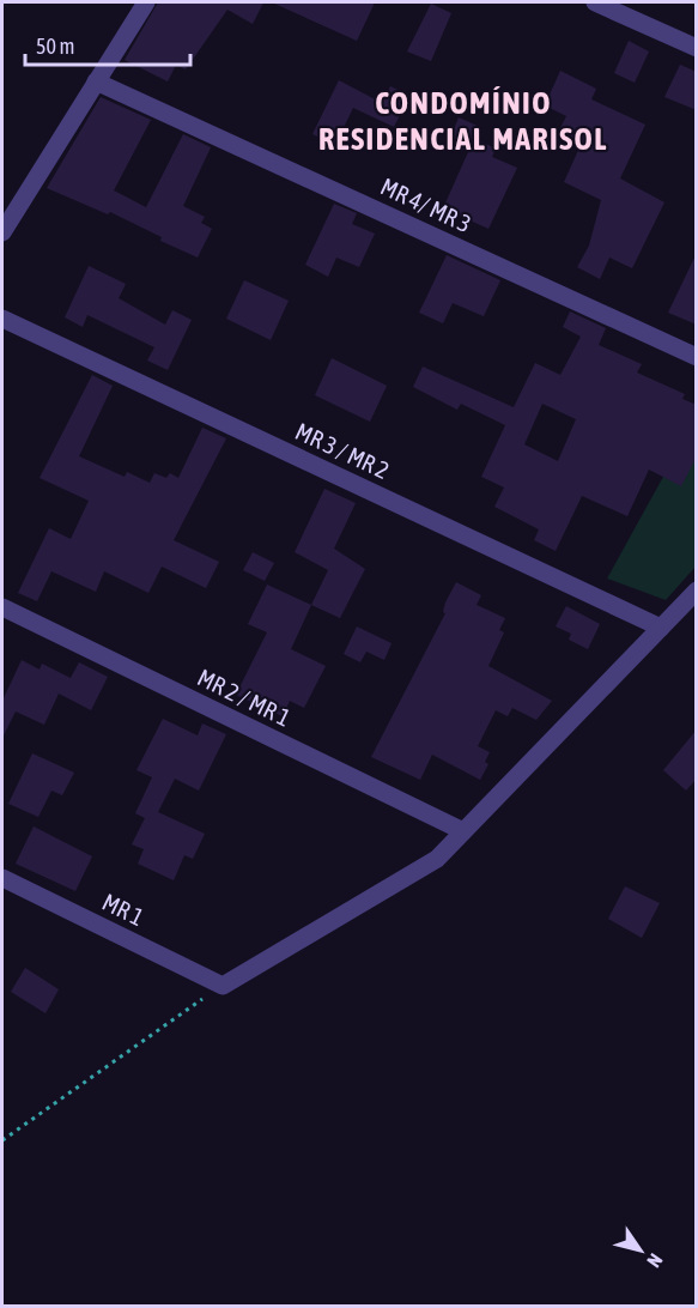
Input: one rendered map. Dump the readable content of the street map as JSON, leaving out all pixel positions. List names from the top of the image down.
{
  "streets": {
    "street": [
      "MR 4/ MR 3",
      "MR 3 / MR 2",
      "MR 2 / MR 1",
      "MR 1"
    ]
  },
  "districts": ["CONDOMÍNIO RESIDENCIAL MARISOL"],
  "scale_bar": "50 m",
  "north": "bottom right"
}
